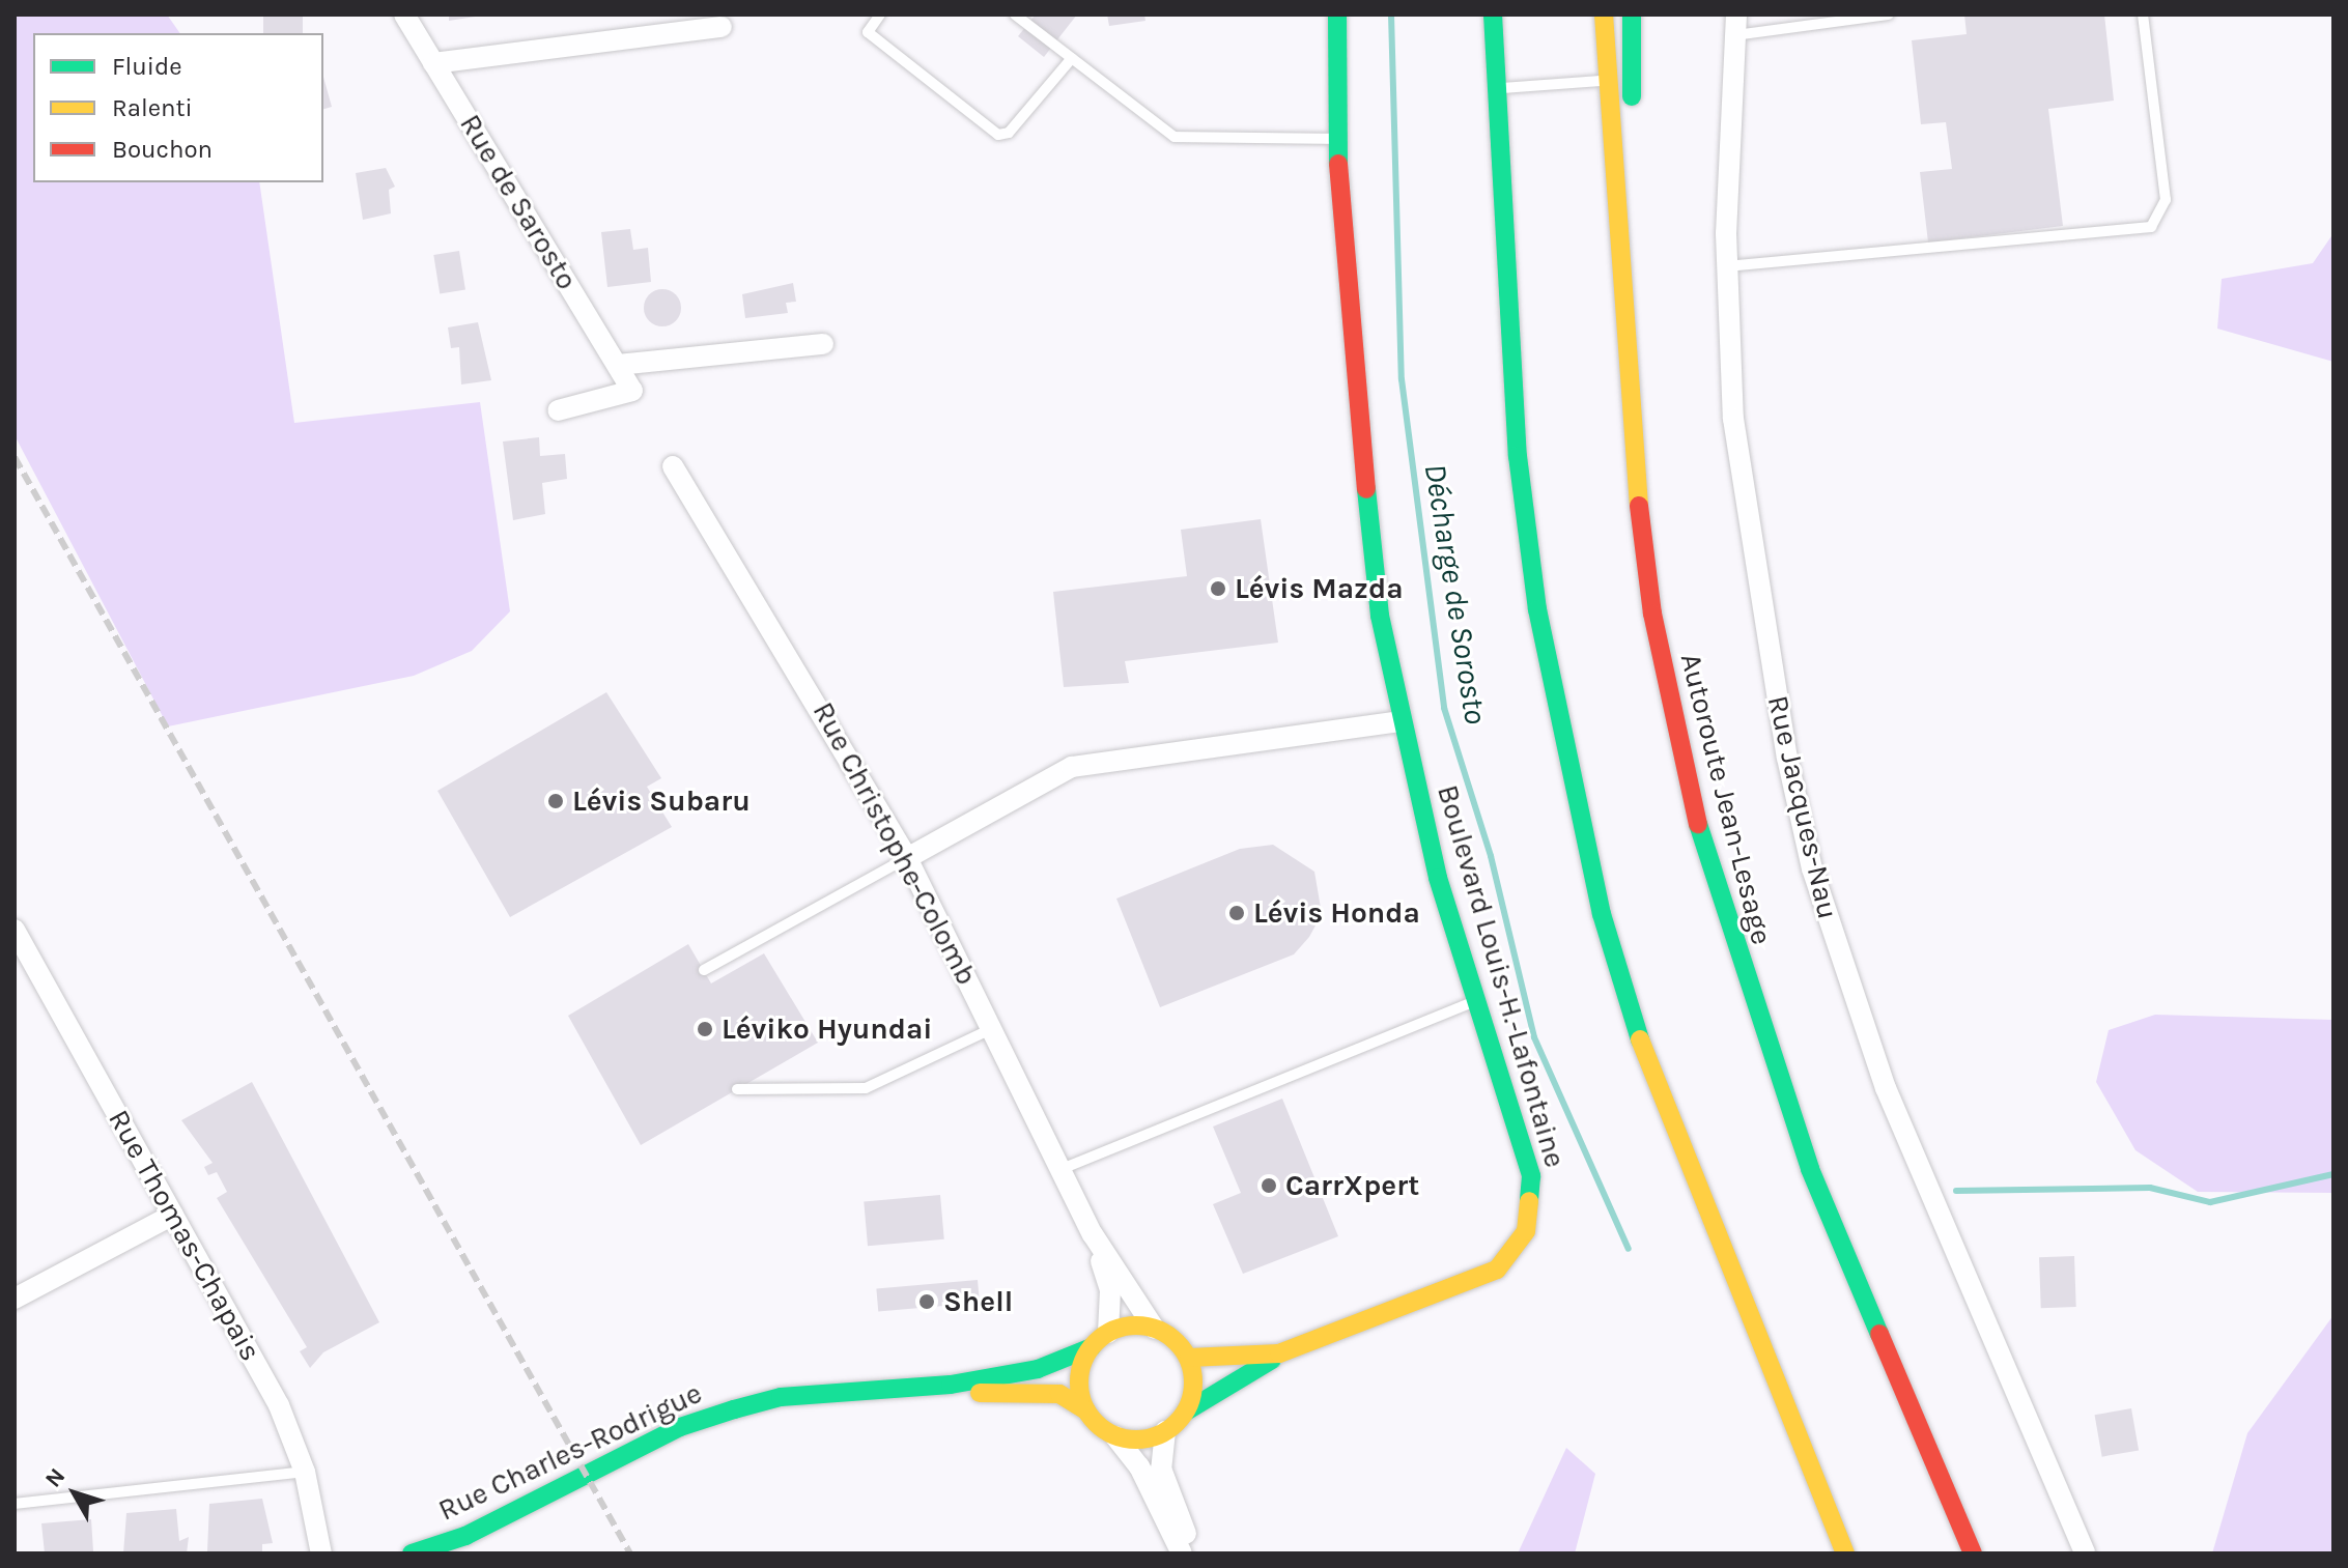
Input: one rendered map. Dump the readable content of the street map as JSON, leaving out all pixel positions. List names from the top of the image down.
{
  "streets": {
    "main road": ["Autoroute Jean-Lesage", "Boulevard Louis-H.-Lafontaine", "Rue Charles-Rodrigue"],
    "street": [
      "Rue de Sarosto",
      "Rue Jacques-Nau",
      "Rue Christophe-Colomb",
      "Rue Thomas-Chapais"
    ]
  },
  "crossings": [
    ["Rue Christophe-Colomb", "Boulevard Louis-H.-Lafontaine"],
    ["Rue Christophe-Colomb", "Rue Charles-Rodrigue"],
    ["Boulevard Louis-H.-Lafontaine", "Rue Charles-Rodrigue"]
  ],
  "water": ["Décharge de Sorosto"],
  "places": [
    "Lévis Mazda",
    "Lévis Subaru",
    "Lévis Honda",
    "Léviko Hyundai",
    "CarrXpert",
    "Shell"
  ],
  "legend": ["Fluide", "Ralenti", "Bouchon"],
  "north": "top left"
}
